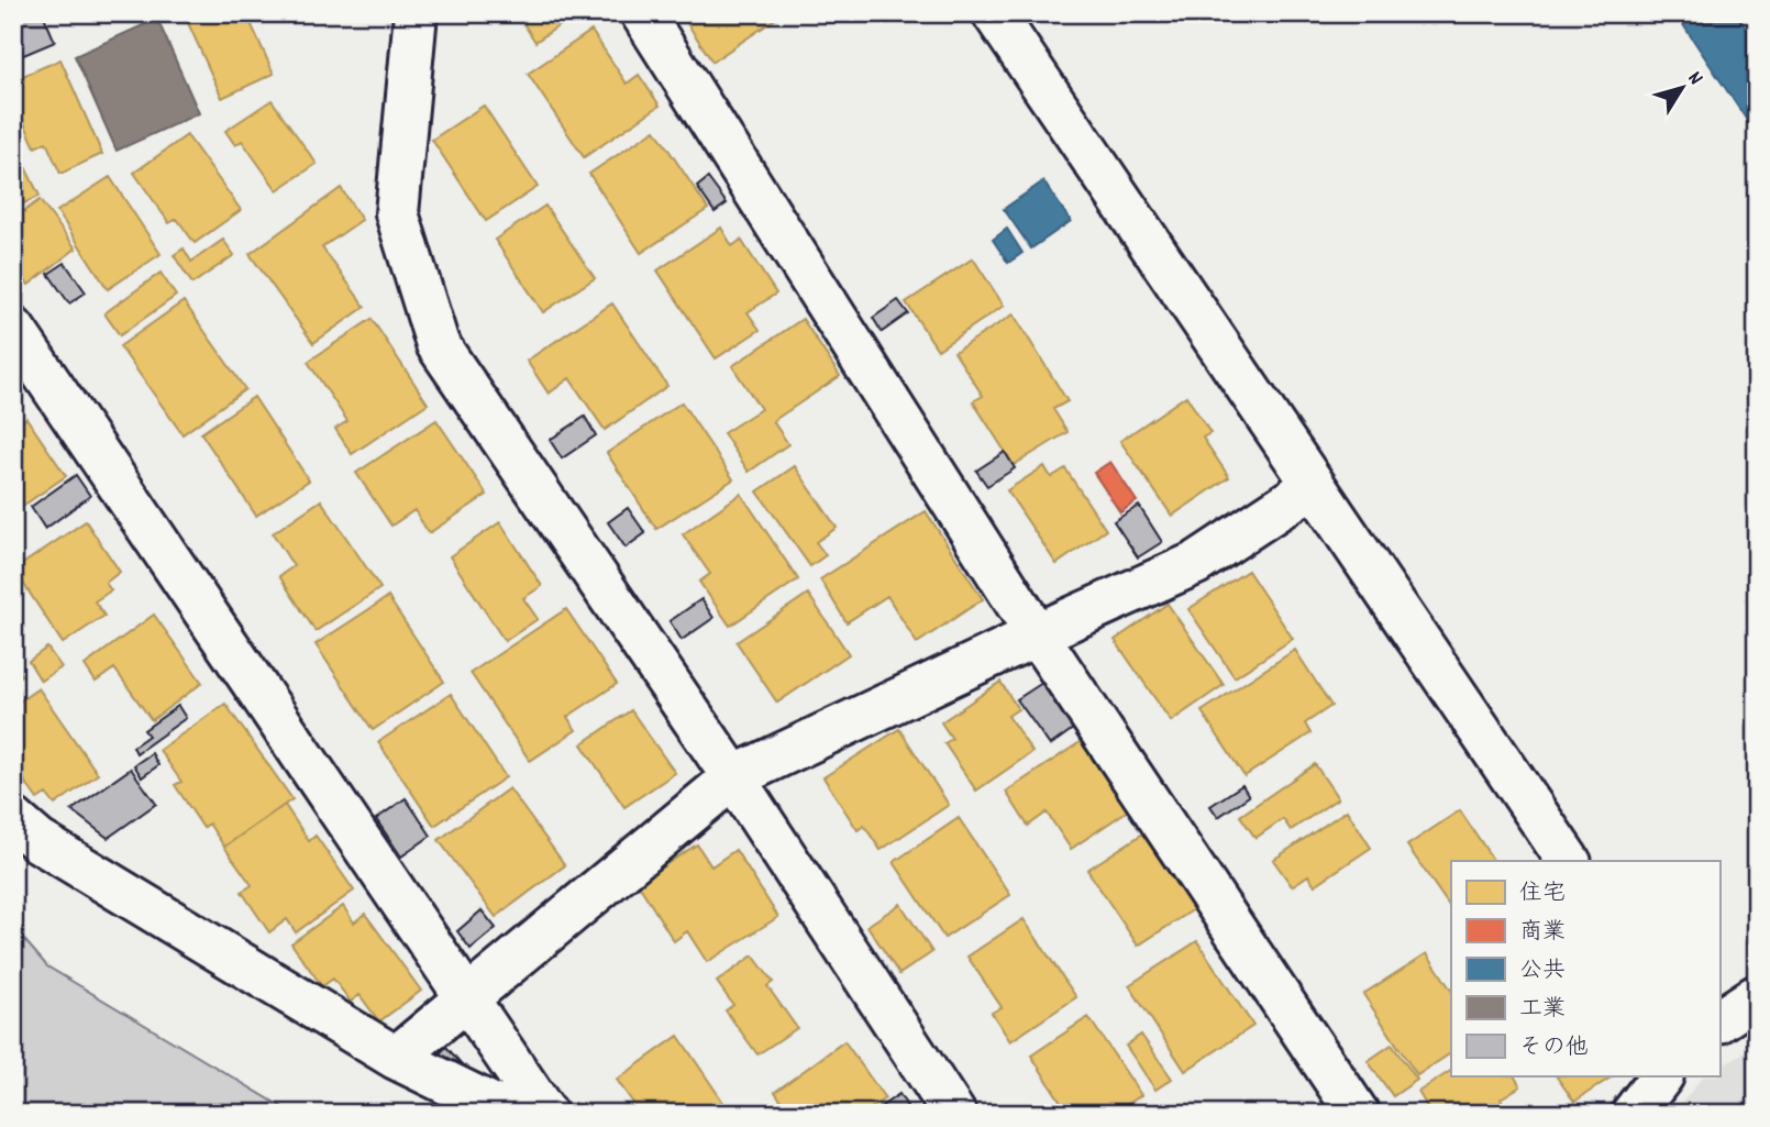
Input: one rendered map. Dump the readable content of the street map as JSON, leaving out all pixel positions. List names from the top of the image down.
{
  "legend": [
    "住宅",
    "商業",
    "公共",
    "工業",
    "その他"
  ],
  "north": "top right"
}
